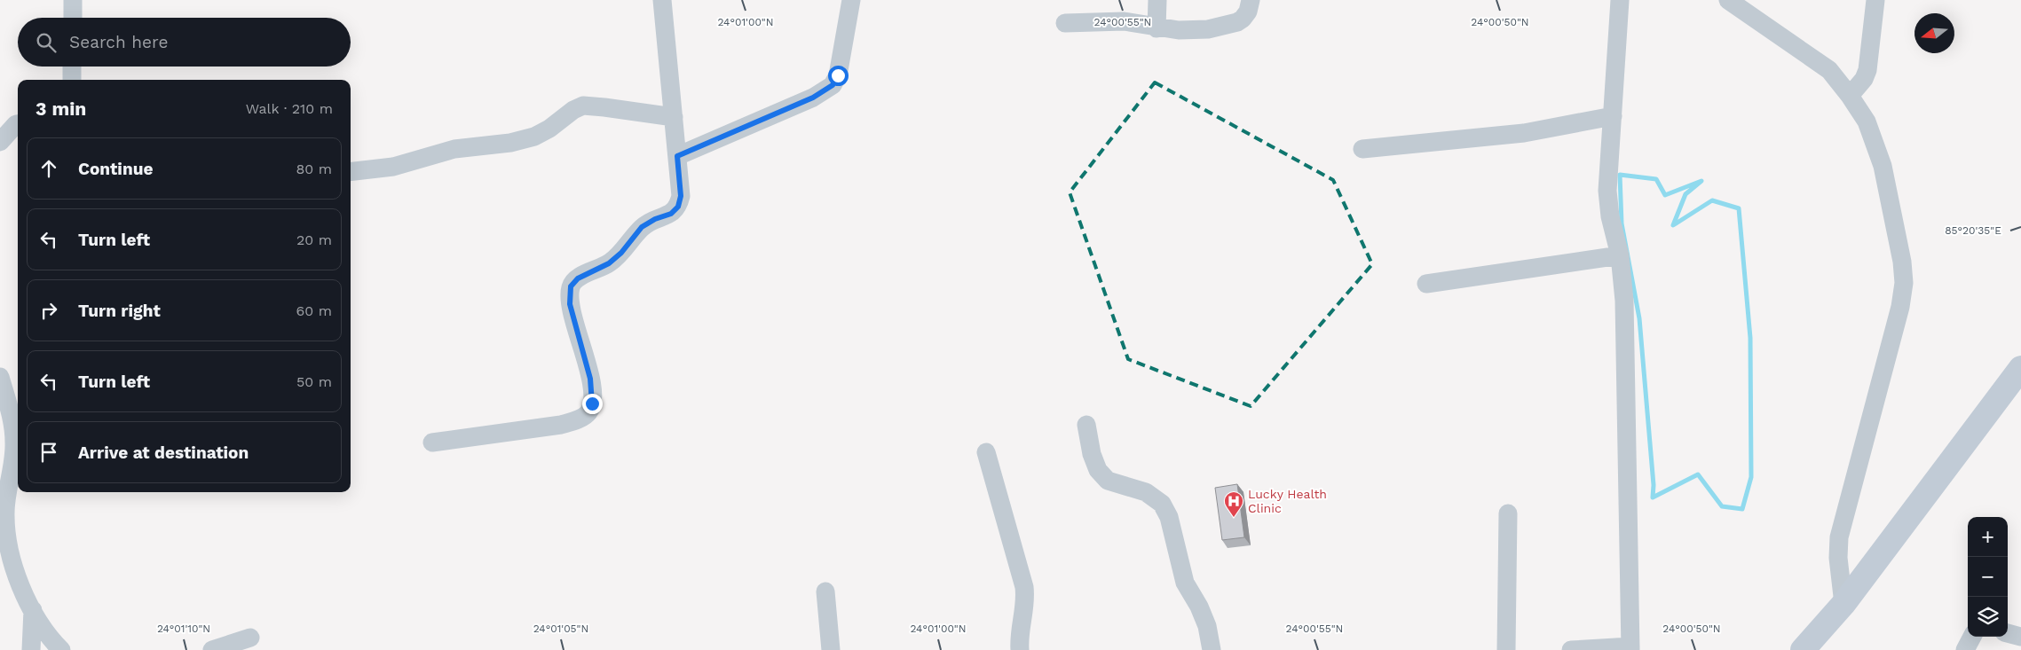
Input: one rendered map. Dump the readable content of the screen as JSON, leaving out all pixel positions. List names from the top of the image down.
{
  "places": {
    "hospital": ["Lucky Health Clinic"]
  },
  "north": "left",
  "page": {
    "search": "Search here",
    "heading": ["3 min", "Walk · 210 m"],
    "list": [
      ["Continue", "80 m"],
      ["Turn left", "20 m"],
      ["Turn right", "60 m"],
      ["Turn left", "50 m"],
      "Arrive at destination"
    ],
    "map_buttons": ["+", "−"]
  },
  "coordinates": [
    "24°01'00\"N",
    "24°00'55\"N",
    "24°00'50\"N",
    "85°20'35\"E",
    "24°01'10\"N",
    "24°01'05\"N"
  ]
}
